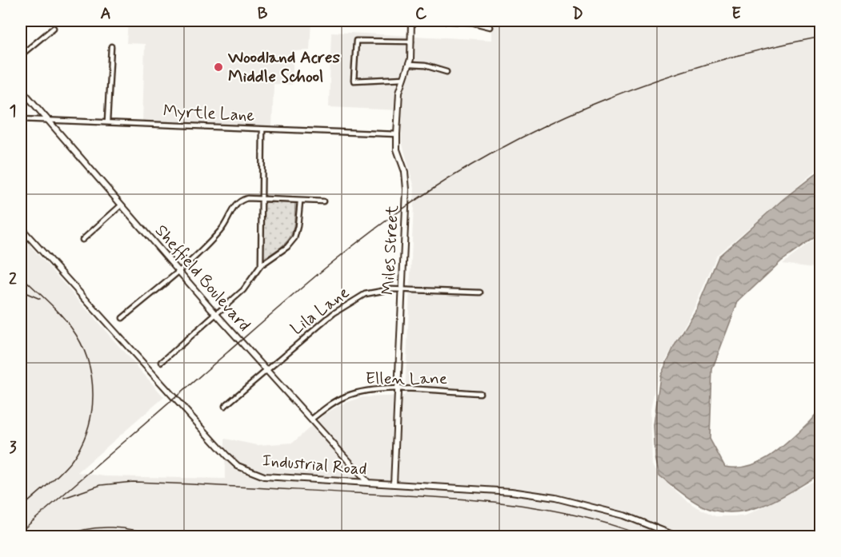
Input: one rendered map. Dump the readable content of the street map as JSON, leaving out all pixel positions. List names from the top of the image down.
{
  "streets": {
    "street": [
      "Myrtle Lane",
      "Miles Street",
      "Sheffield Boulevard",
      "Lila Lane",
      "Ellen Lane",
      "Industrial Road"
    ]
  },
  "crossings": [
    ["Myrtle Lane", "Miles Street"],
    ["Myrtle Lane", "Sheffield Boulevard"],
    ["Miles Street", "Lila Lane"],
    ["Miles Street", "Ellen Lane"],
    ["Miles Street", "Industrial Road"],
    ["Sheffield Boulevard", "Lila Lane"],
    ["Sheffield Boulevard", "Ellen Lane"],
    ["Sheffield Boulevard", "Industrial Road"]
  ],
  "places": ["Woodland Acres Middle School"],
  "grid": {
    "columns": [
      "A",
      "B",
      "C",
      "D",
      "E"
    ],
    "rows": ["1", "2", "3"]
  }
}
